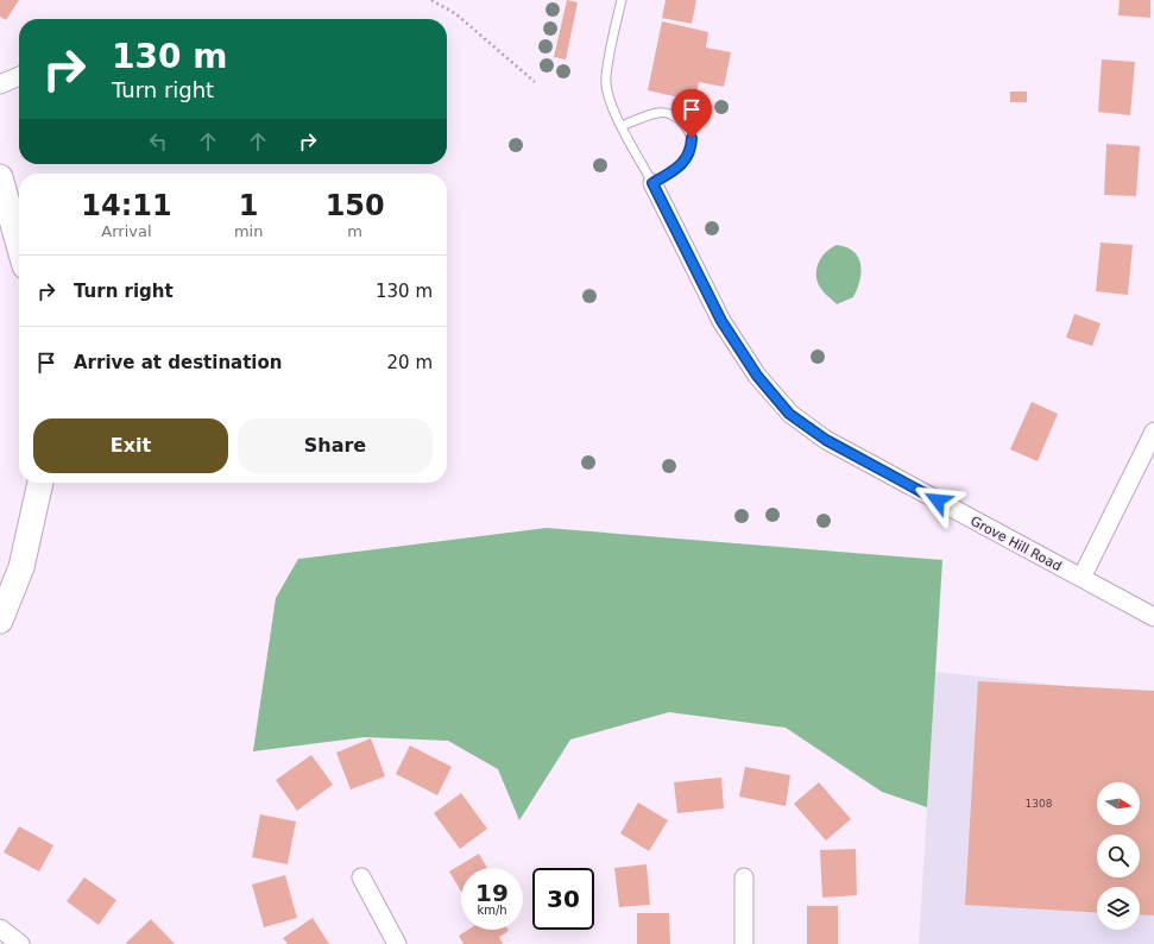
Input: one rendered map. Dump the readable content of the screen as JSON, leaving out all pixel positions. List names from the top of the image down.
{
  "streets": {
    "street": ["Grove Hill Road"]
  },
  "house_numbers": ["1308"],
  "north": "right",
  "page": {
    "turn": ["130 m", "Turn right"],
    "eta": [
      "14:11",
      "Arrival",
      "1",
      "min",
      "150",
      "m"
    ],
    "list": [
      {
        "name": "Turn right",
        "value": "130 m"
      },
      {
        "name": "Arrive at destination",
        "value": "20 m"
      }
    ],
    "buttons": ["Exit", "Share"],
    "speed": "19 km/h",
    "limit": "30"
  }
}
